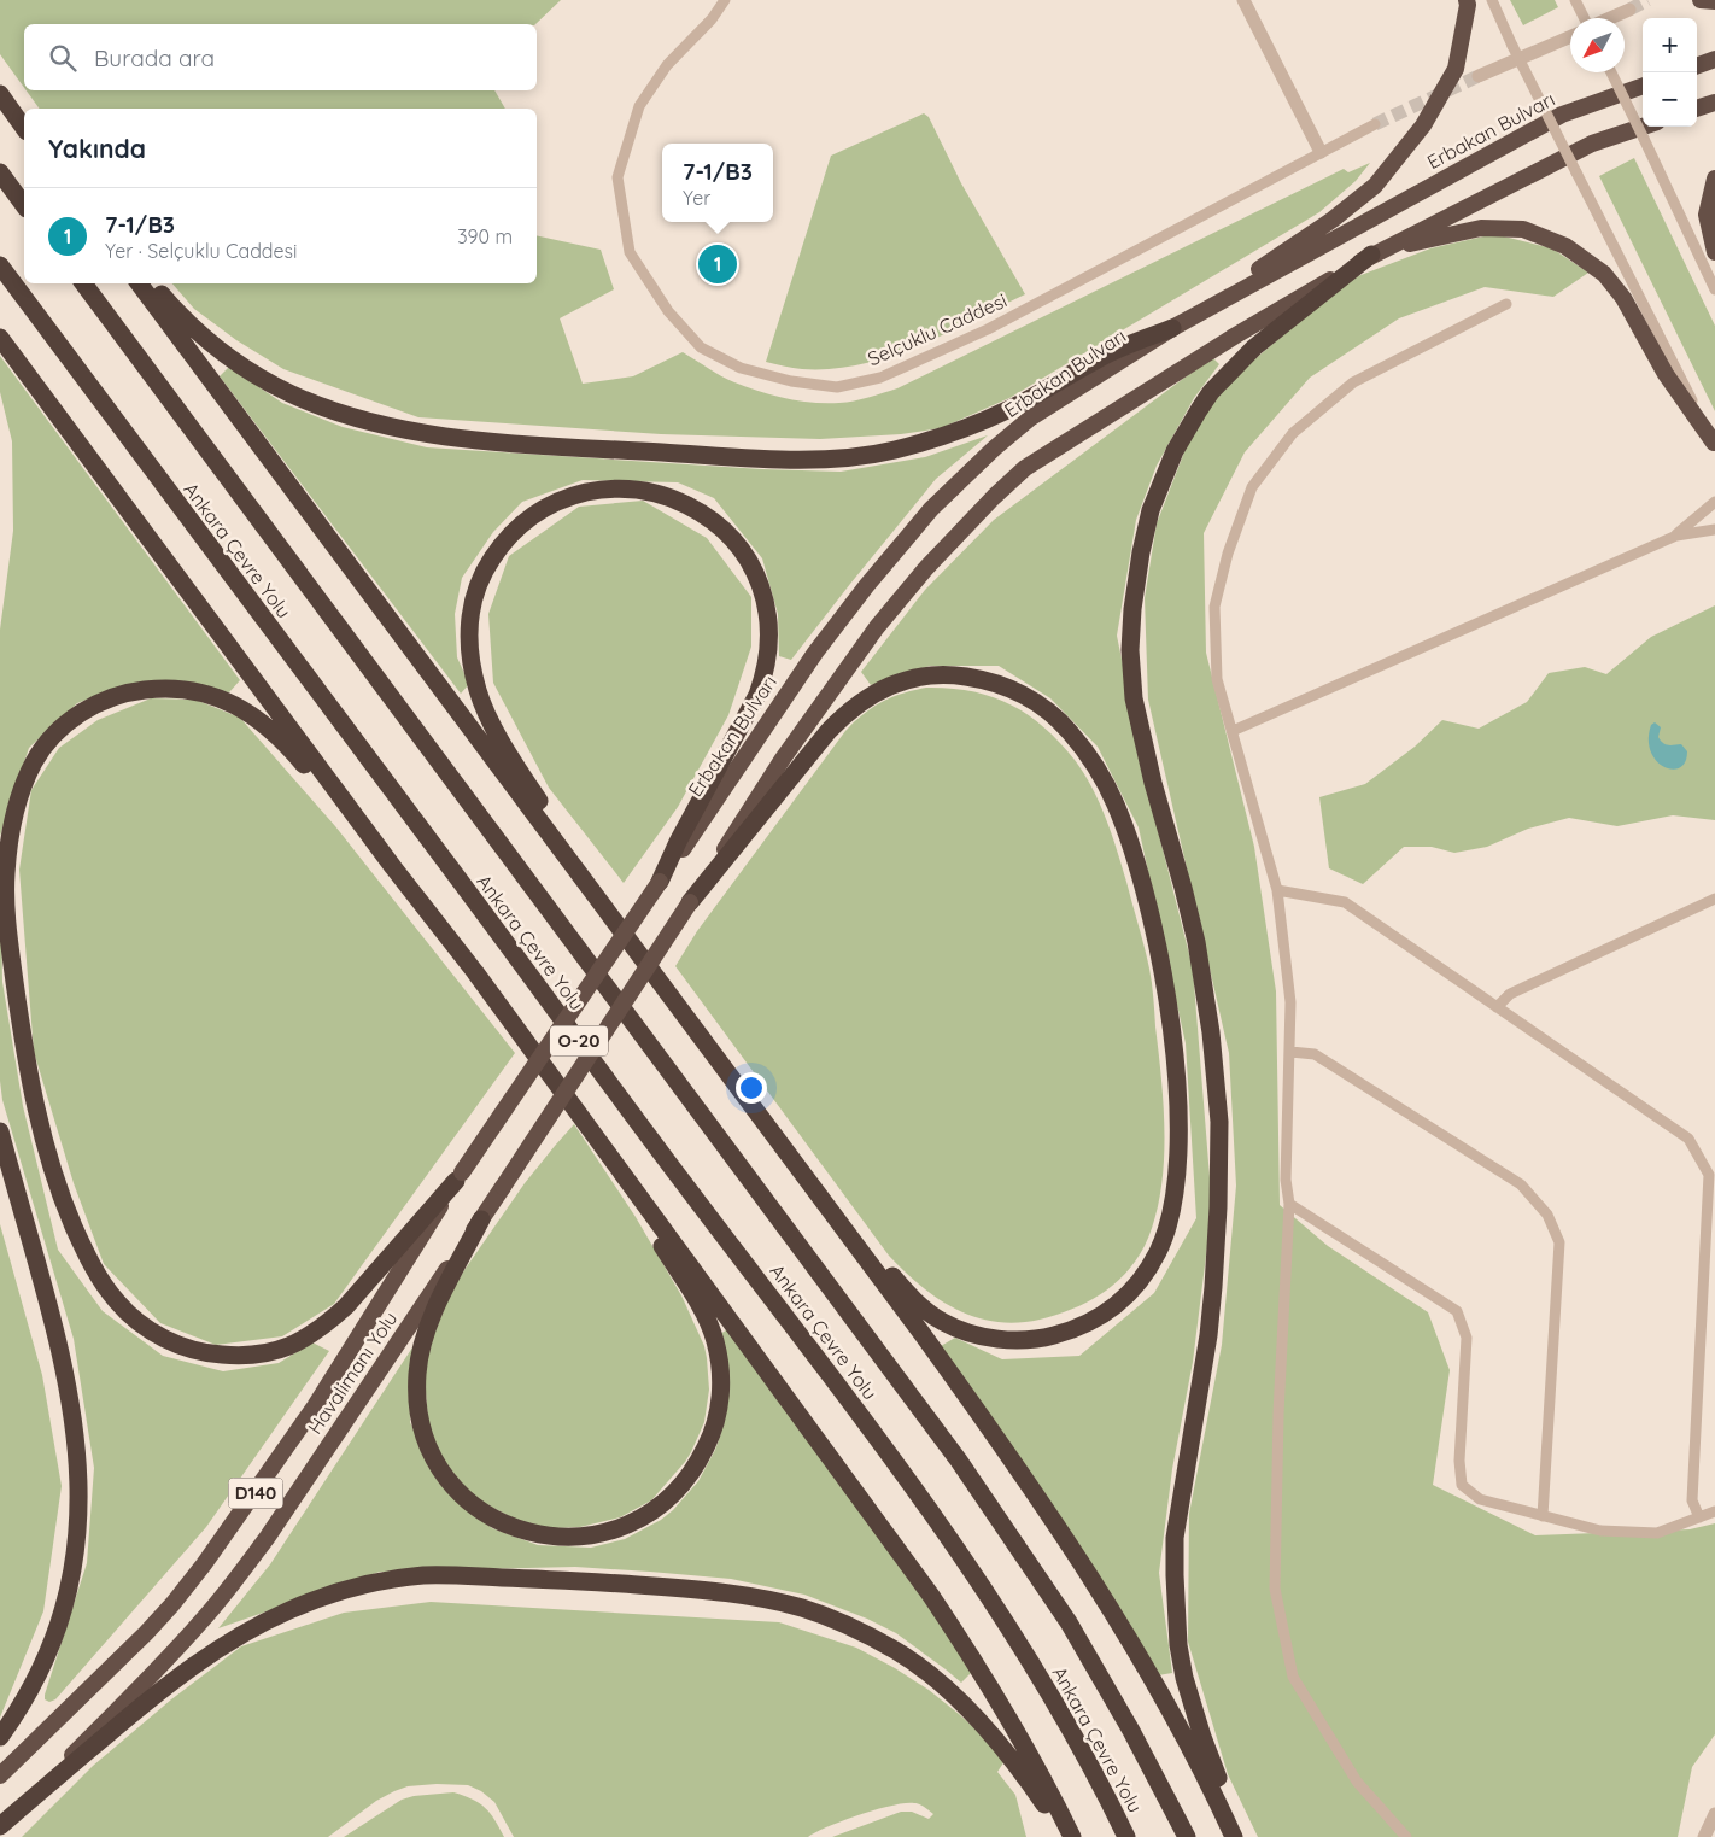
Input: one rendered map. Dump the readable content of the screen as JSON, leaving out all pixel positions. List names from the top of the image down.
{
  "streets": {
    "highway": [
      "Erbakan Bulvarı",
      "Ankara Çevre Yolu",
      "O-20",
      "Havalimanı Yolu",
      "D140"
    ],
    "street": ["Selçuklu Caddesi"]
  },
  "crossings": [
    ["Erbakan Bulvarı", "Havalimanı Yolu"]
  ],
  "north": "bottom left",
  "page": {
    "map_buttons": ["+", "−"],
    "search": "Burada ara",
    "heading": "Yakında",
    "popup": ["7-1/B3", "Yer"],
    "list": [
      {
        "mark": "1",
        "name": "7-1/B3",
        "note": "Yer · Selçuklu Caddesi",
        "value": "390 m"
      }
    ],
    "pins": "1"
  }
}
